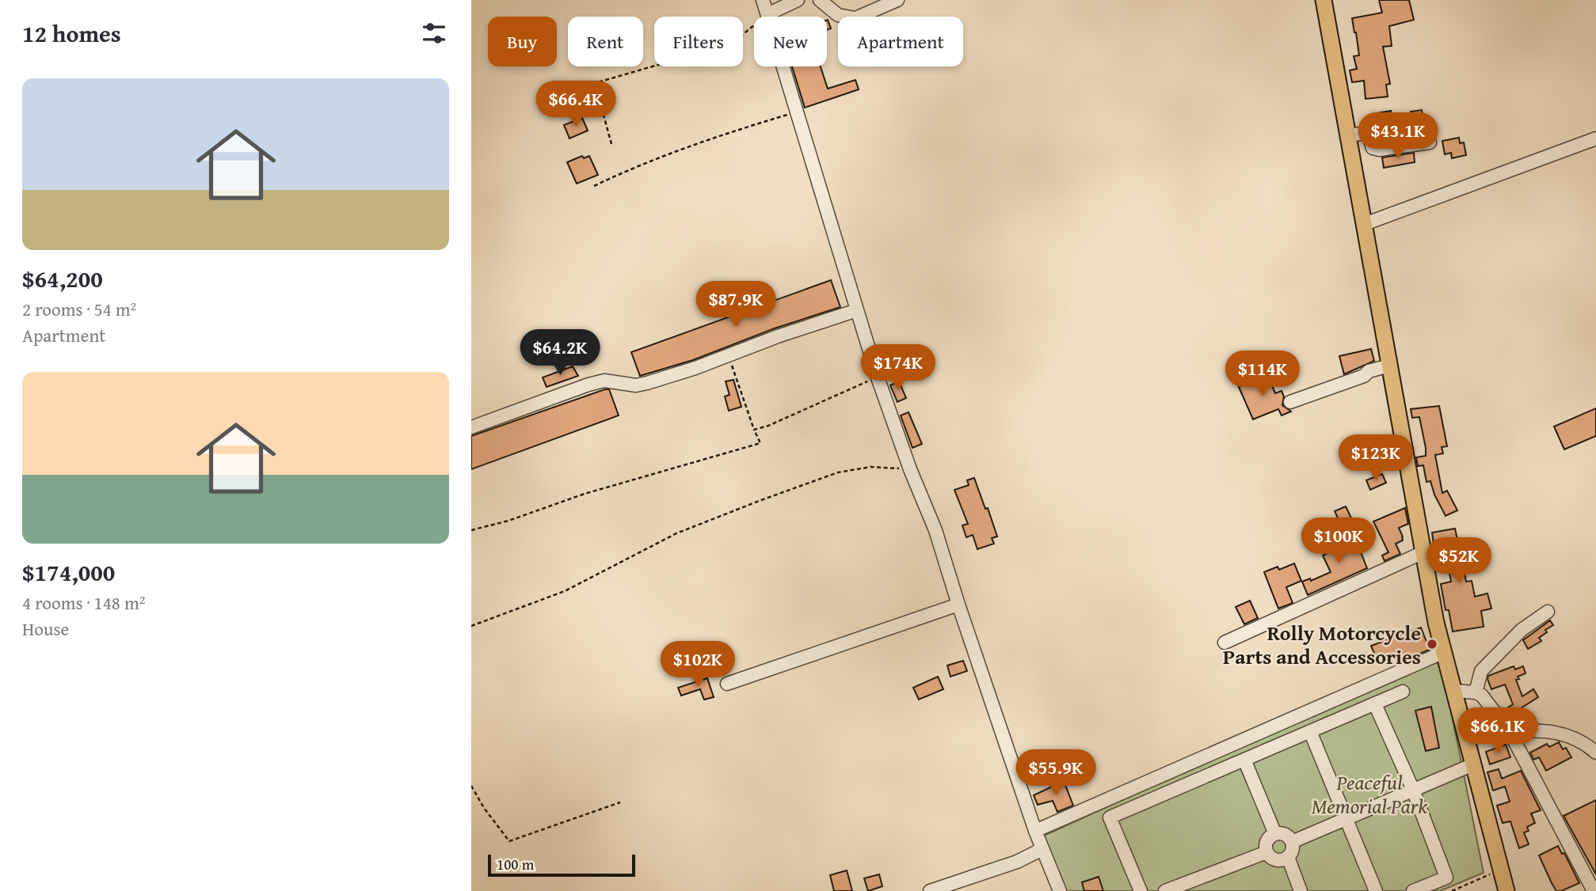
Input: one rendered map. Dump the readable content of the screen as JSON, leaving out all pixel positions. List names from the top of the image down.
{
  "parks": ["Peaceful Memorial Park"],
  "places": ["Rolly Motorcycle Parts and Accessories"],
  "scale_bar": "100 m",
  "page": {
    "heading": "12 homes",
    "chip": [
      "Buy",
      "Rent",
      "Filters",
      "New",
      "Apartment"
    ],
    "list": [
      {
        "name": "$64,200",
        "note": "2 rooms · 54 m² · Apartment"
      },
      {
        "name": "$174,000",
        "note": "4 rooms · 148 m² · House"
      }
    ],
    "price": [
      "$66.4K",
      "$43.1K",
      "$87.9K",
      "$64.2K",
      "$174K",
      "$114K",
      "$123K",
      "$100K",
      "$52K",
      "$102K",
      "$66.1K",
      "$55.9K"
    ],
    "scale": "100 m"
  }
}
